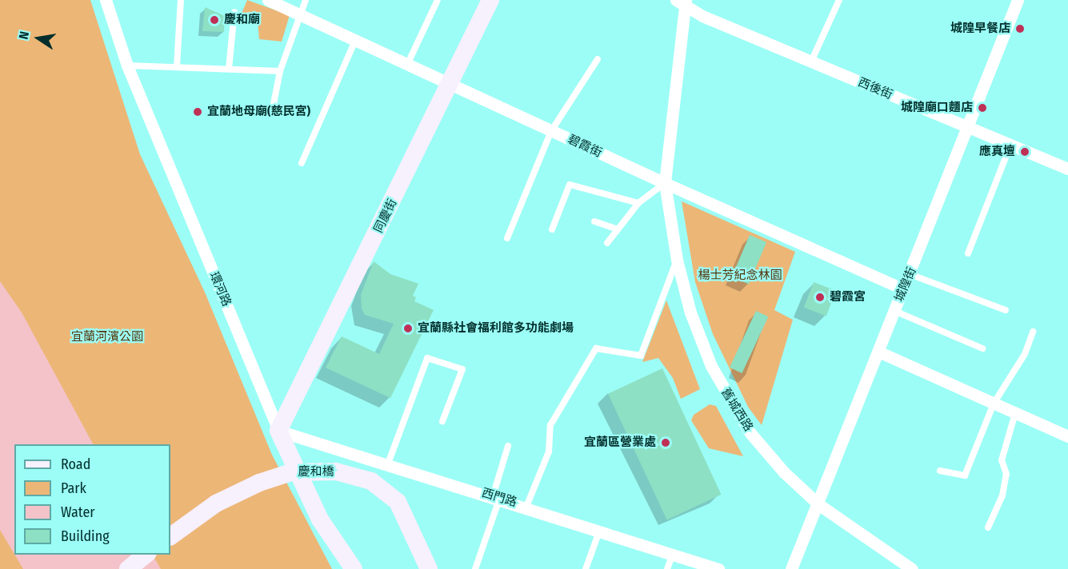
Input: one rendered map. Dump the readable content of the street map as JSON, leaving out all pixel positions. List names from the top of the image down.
{
  "streets": {
    "street": [
      "西後街",
      "碧霞街",
      "同慶街",
      "城隍街",
      "環河路",
      "舊城西路",
      "慶和橋",
      "西門路"
    ]
  },
  "crossings": [
    ["西後街", "城隍街"],
    ["西後街", "舊城西路"],
    ["碧霞街", "同慶街"],
    ["碧霞街", "城隍街"],
    ["碧霞街", "舊城西路"],
    ["同慶街", "環河路"],
    ["同慶街", "西門路"],
    ["城隍街", "舊城西路"],
    ["環河路", "西門路"]
  ],
  "parks": ["楊士芳紀念林園", "宜蘭河濱公園"],
  "places": [
    "慶和廟",
    "城隍早餐店",
    "城隍廟口麵店",
    "宜蘭地母廟(慈民宮)",
    "應真壇",
    "碧霞宮",
    "宜蘭縣社會福利館多功能劇場",
    "宜蘭區營業處"
  ],
  "legend": [
    "Road",
    "Park",
    "Water",
    "Building"
  ],
  "north": "left"
}
